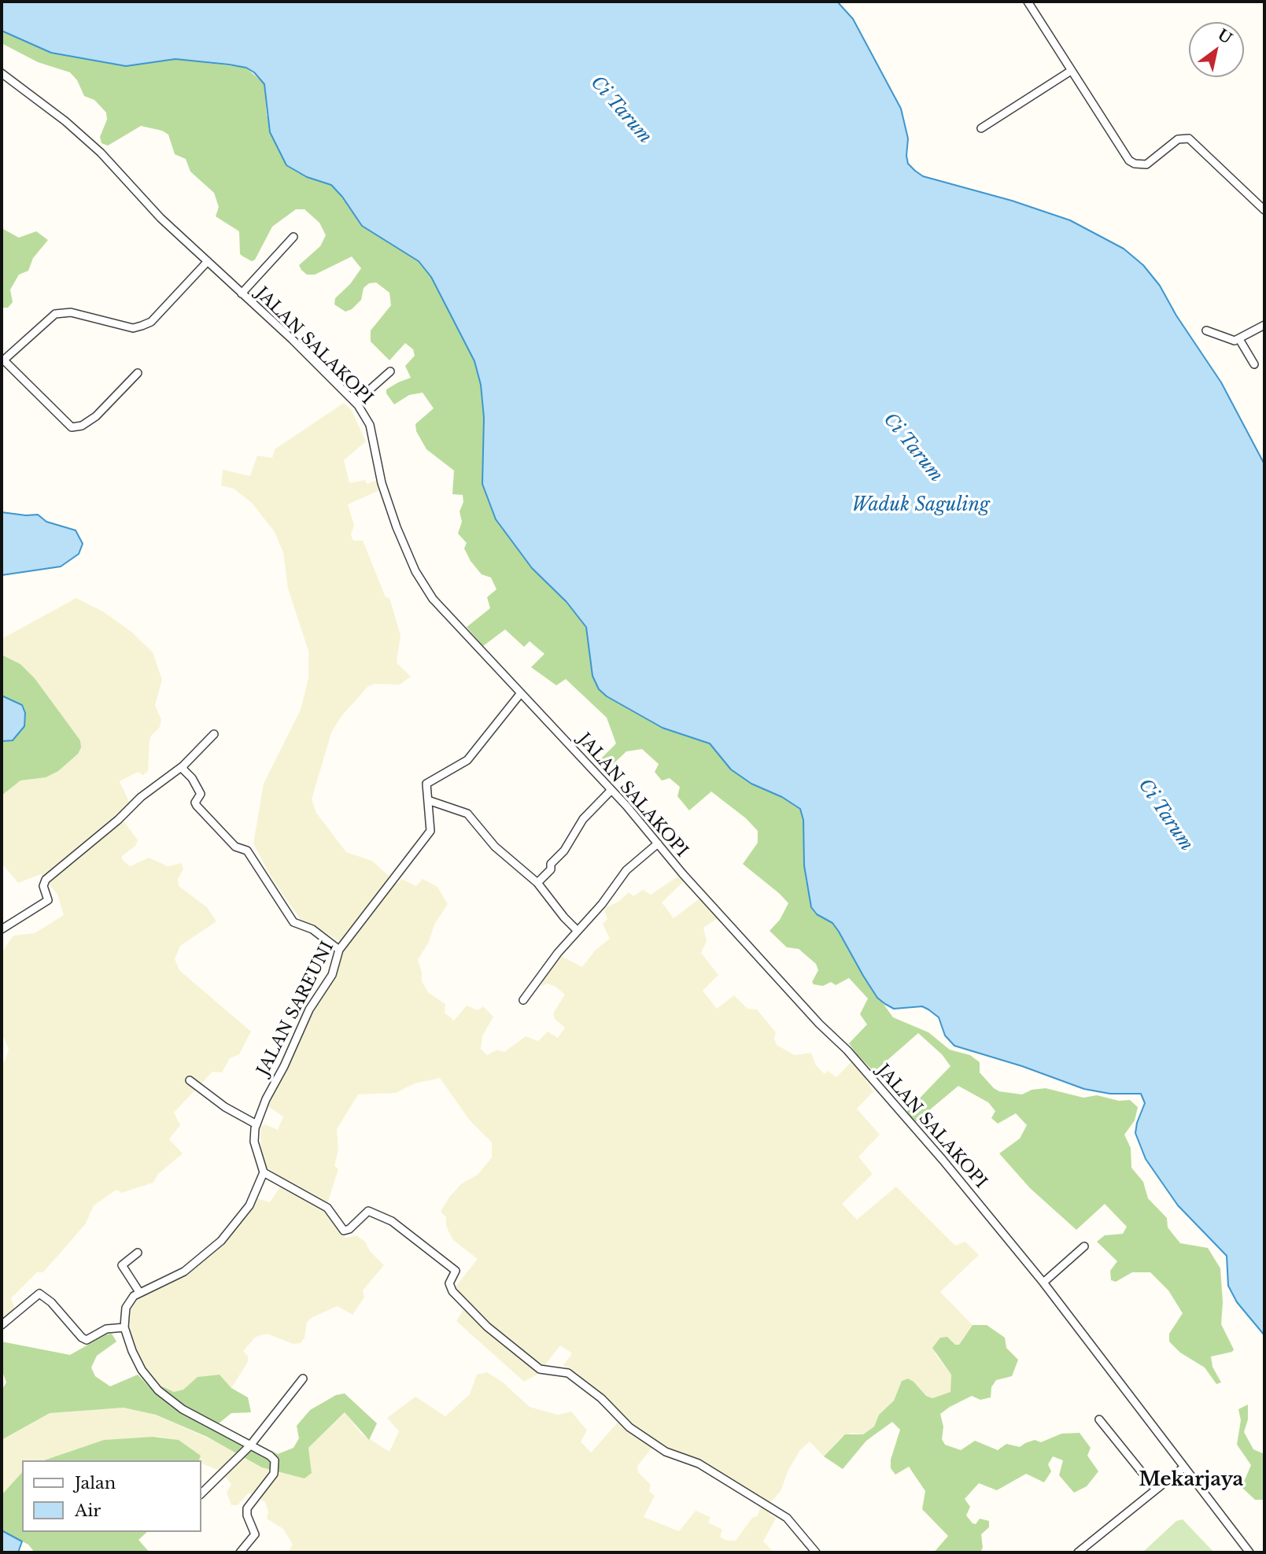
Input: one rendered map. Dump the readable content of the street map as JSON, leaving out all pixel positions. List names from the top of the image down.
{
  "streets": {
    "street": ["JALAN SALAKOPI", "JALAN SAREUNI"]
  },
  "crossings": [
    ["JALAN SALAKOPI", "JALAN SAREUNI"]
  ],
  "districts": ["Mekarjaya"],
  "water": ["Ci Tarum", "Waduk Saguling"],
  "legend": ["Jalan", "Air"],
  "north": "top right"
}
